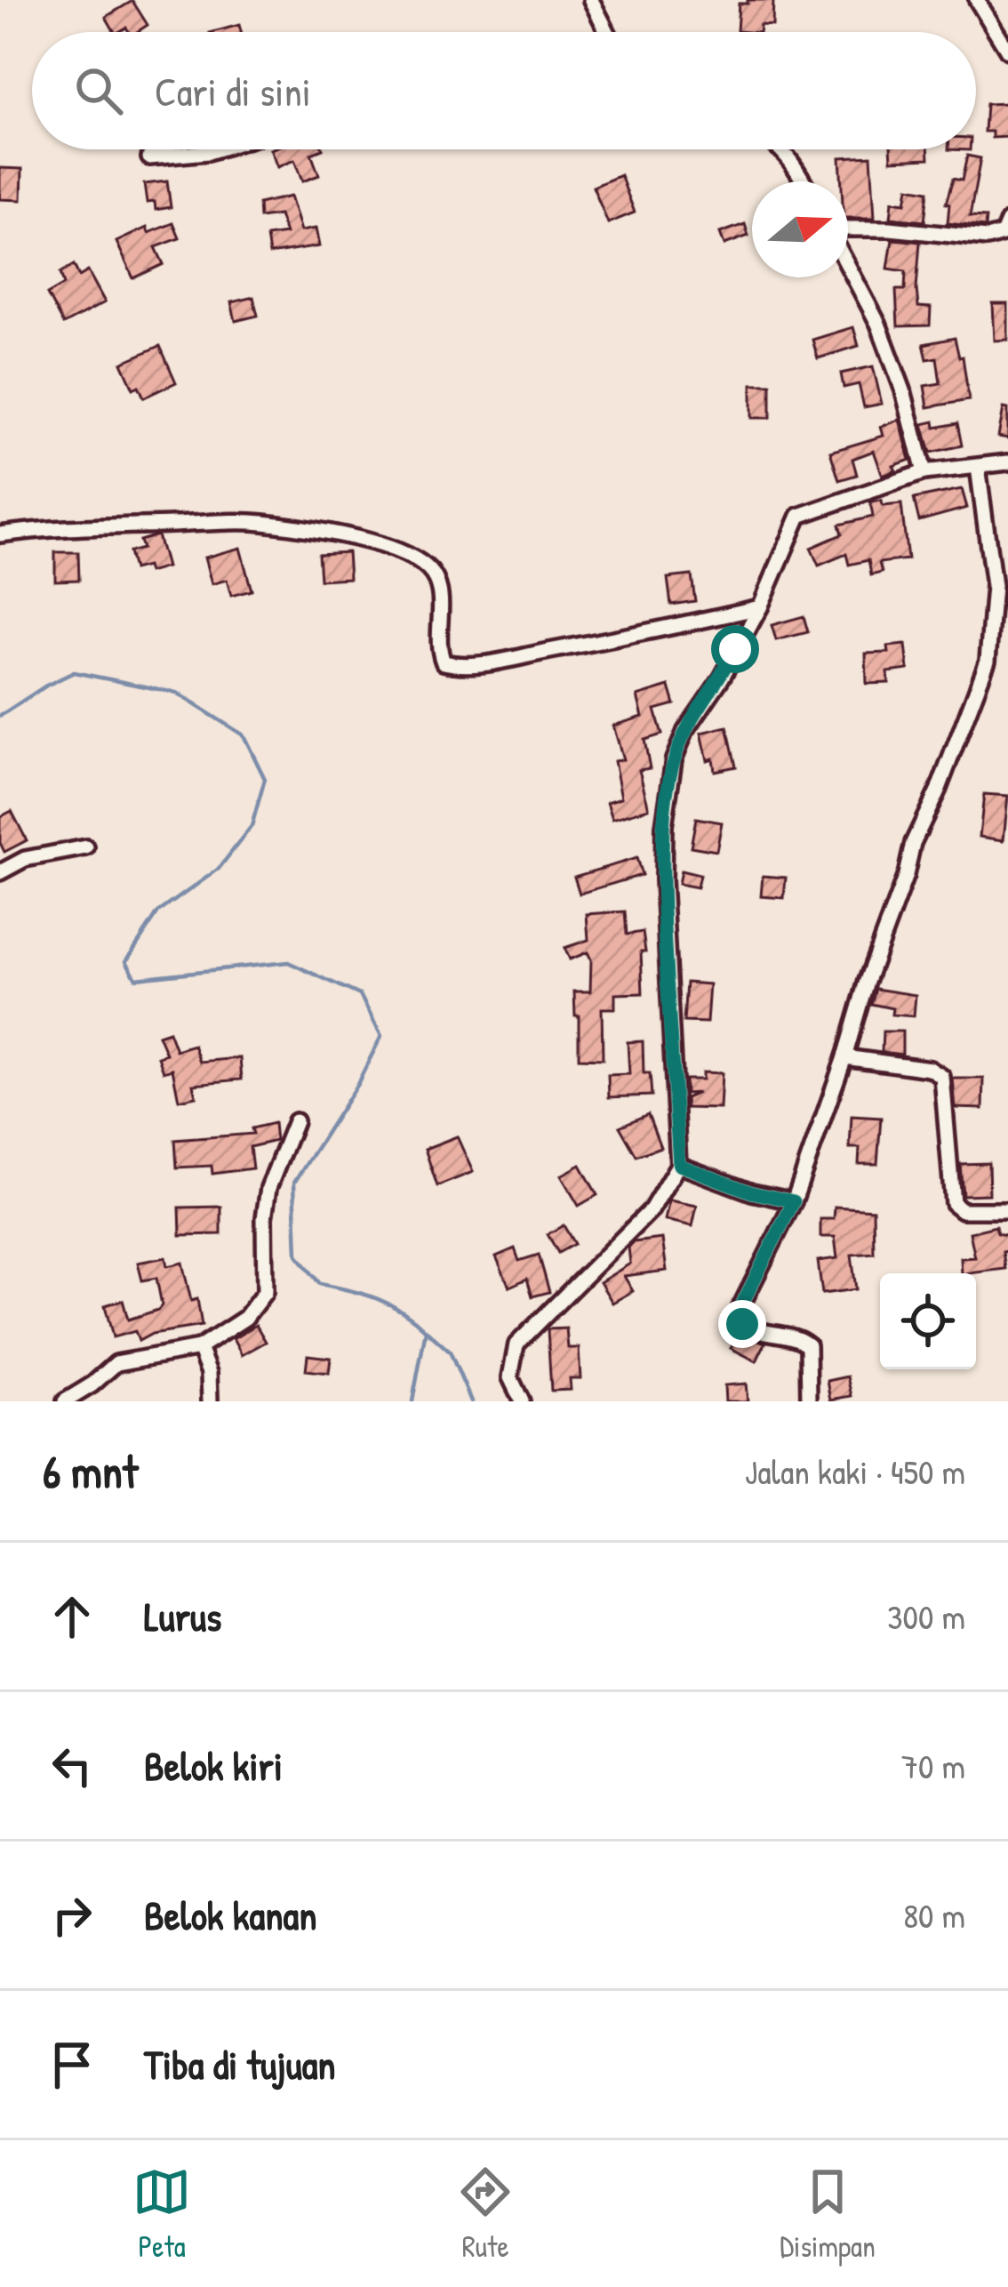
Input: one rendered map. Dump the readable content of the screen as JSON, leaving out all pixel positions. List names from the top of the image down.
{
  "north": "right",
  "page": {
    "search": "Cari di sini",
    "heading": ["6 mnt", "Jalan kaki · 450 m"],
    "list": [
      ["Lurus", "300 m"],
      ["Belok kiri", "70 m"],
      ["Belok kanan", "80 m"],
      "Tiba di tujuan"
    ],
    "nav": ["Peta", "Rute", "Disimpan"]
  }
}
